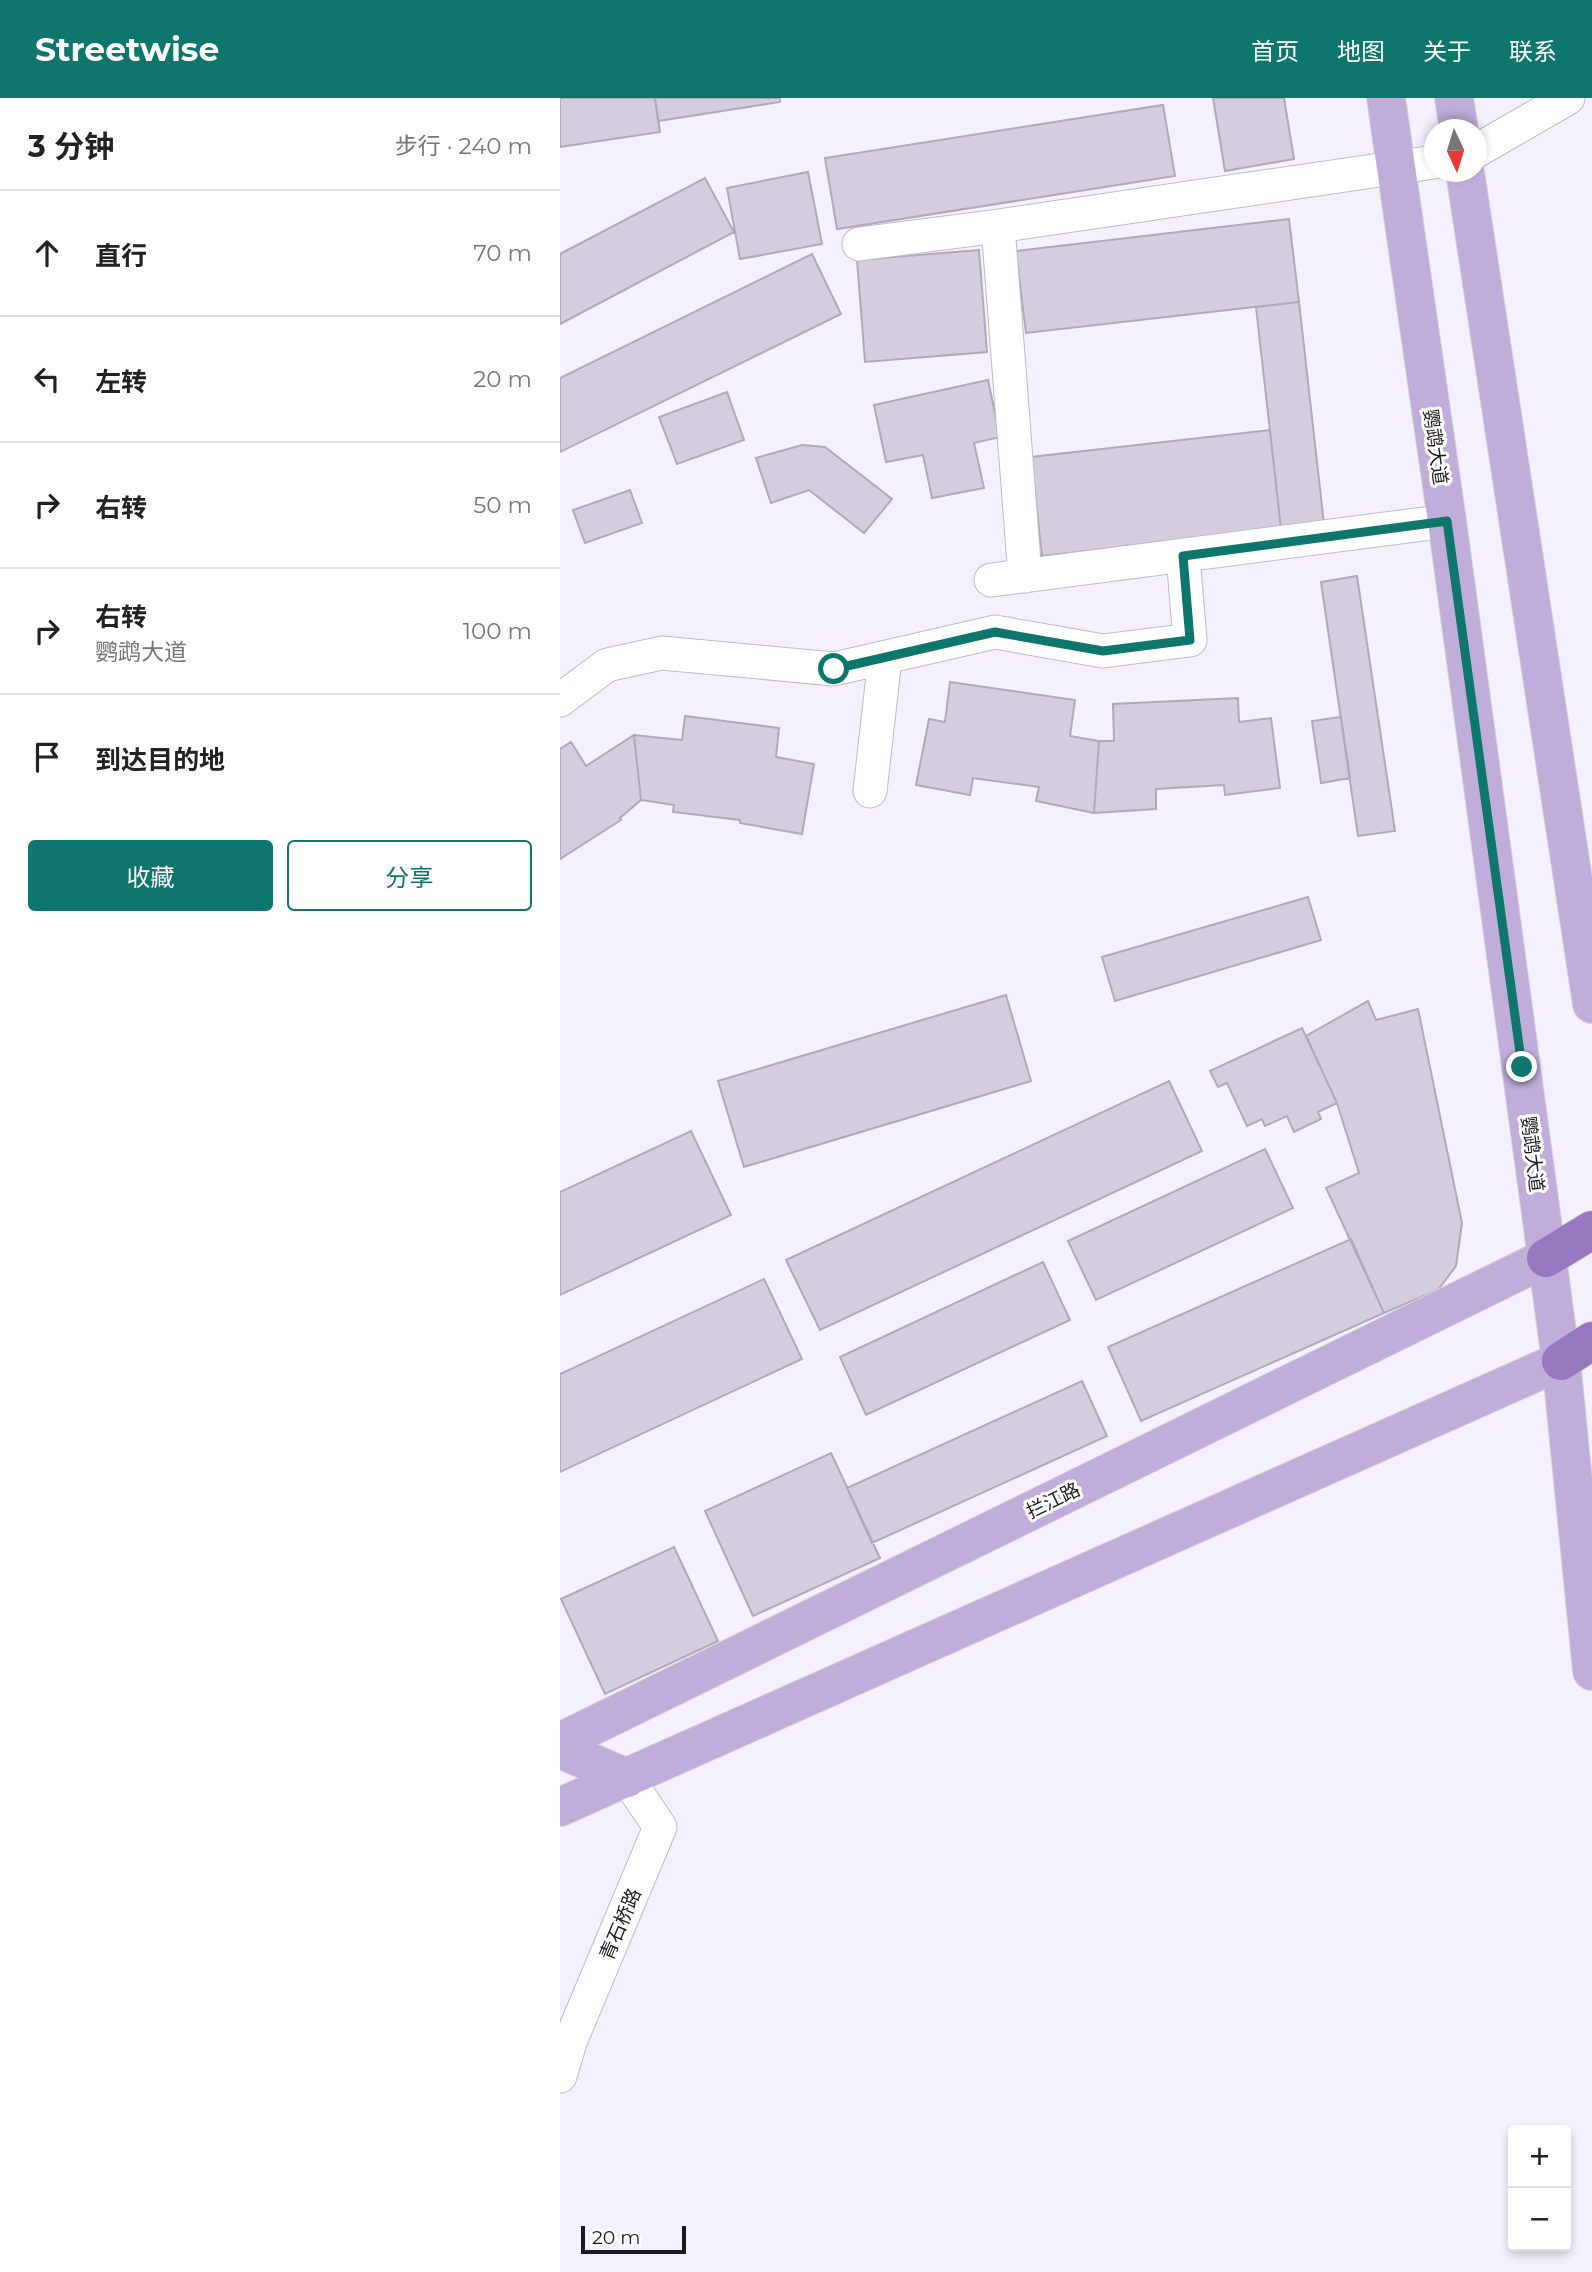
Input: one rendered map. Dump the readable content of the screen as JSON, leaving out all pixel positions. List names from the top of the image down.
{
  "streets": {
    "main road": ["鹦鹉大道", "拦江路"],
    "street": ["青石桥路"]
  },
  "crossings": [
    ["鹦鹉大道", "拦江路"]
  ],
  "scale_bar": "20 m",
  "north": "bottom",
  "page": {
    "header": "Streetwise",
    "nav": [
      "首页",
      "地图",
      "关于",
      "联系"
    ],
    "heading": ["3 分钟", "步行 · 240 m"],
    "list": [
      ["直行", "70 m"],
      ["左转", "20 m"],
      ["右转", "50 m"],
      ["右转", "鹦鹉大道", "100 m"],
      "到达目的地"
    ],
    "buttons": ["收藏", "分享"],
    "map_buttons": ["+", "−"],
    "scale": "20 m"
  }
}
